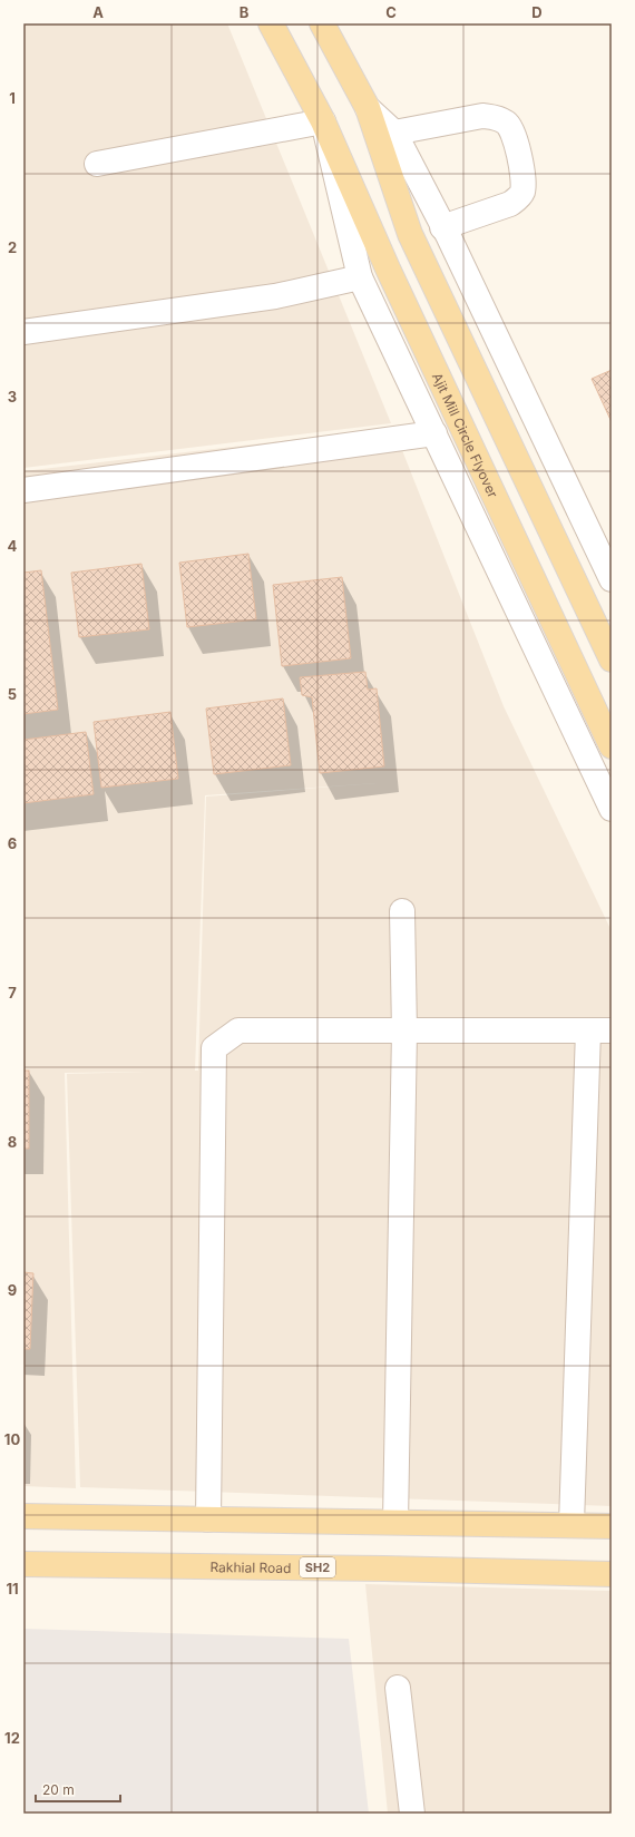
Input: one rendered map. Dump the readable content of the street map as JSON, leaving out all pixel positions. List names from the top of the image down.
{
  "streets": {
    "main road": ["Ajit Mill Circle Flyover", "Rakhial Road", "SH2"]
  },
  "scale_bar": "20 m",
  "grid": {
    "columns": [
      "A",
      "B",
      "C",
      "D"
    ],
    "rows": [
      "1",
      "2",
      "3",
      "4",
      "5",
      "6",
      "7",
      "8",
      "9",
      "10",
      "11",
      "12"
    ]
  }
}
